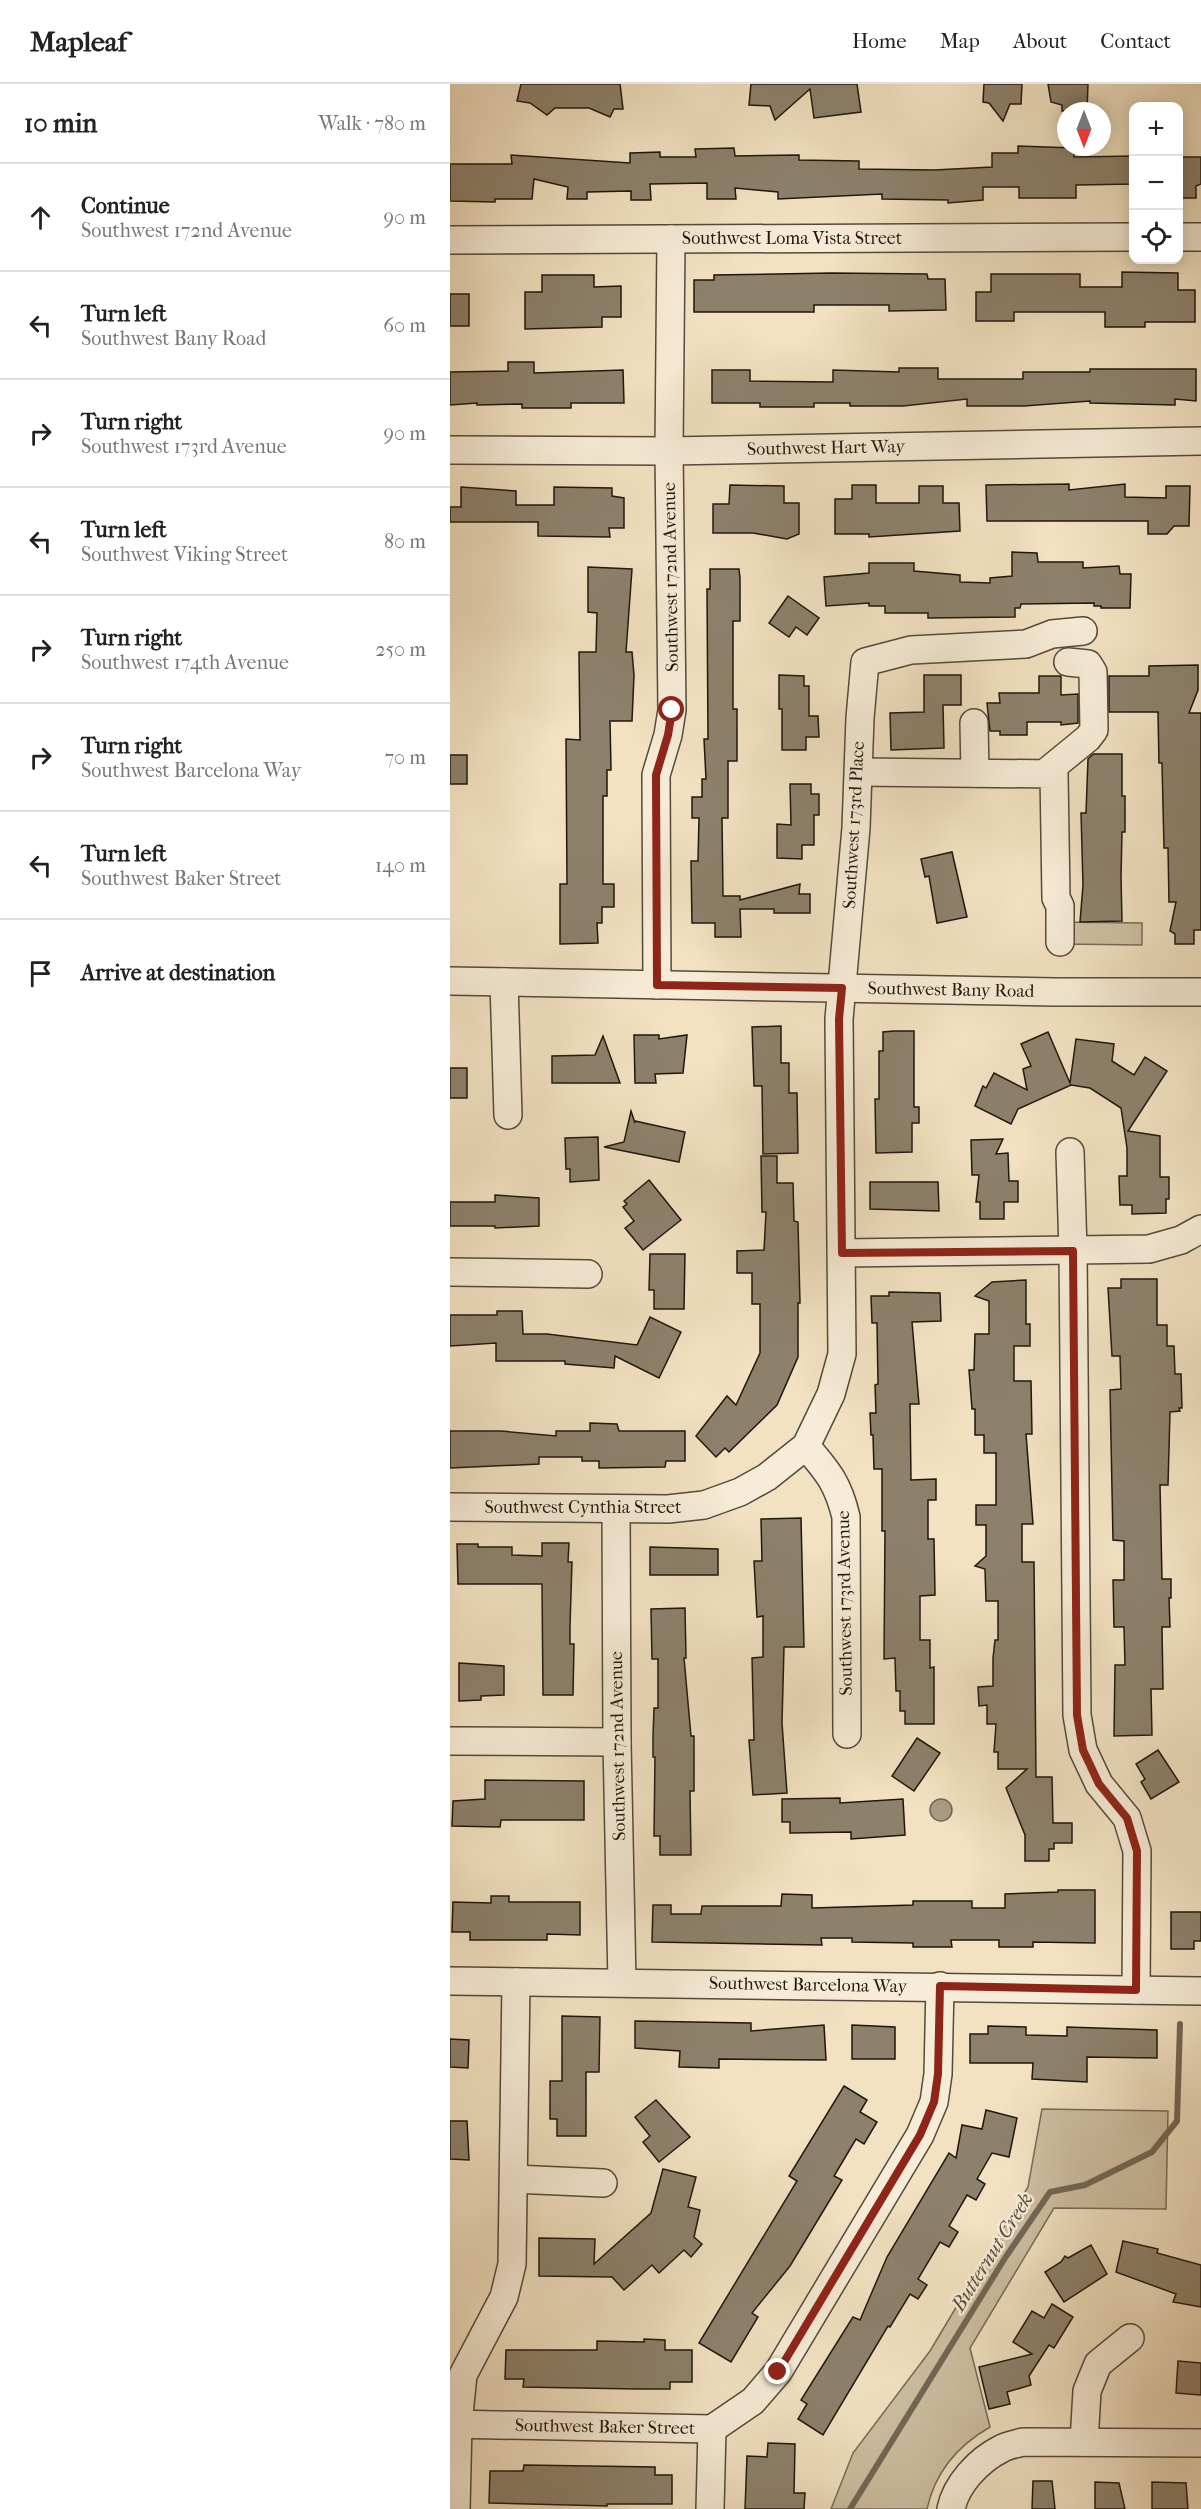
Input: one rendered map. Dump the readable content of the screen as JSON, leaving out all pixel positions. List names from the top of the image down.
{
  "streets": {
    "street": [
      "Southwest Loma Vista Street",
      "Southwest Hart Way",
      "Southwest 172nd Avenue",
      "Southwest 173rd Place",
      "Southwest Bany Road",
      "Southwest Cynthia Street",
      "Southwest 173rd Avenue",
      "Southwest Barcelona Way",
      "Southwest Baker Street"
    ]
  },
  "crossings": [
    ["Southwest Loma Vista Street", "Southwest 172nd Avenue"],
    ["Southwest Hart Way", "Southwest 172nd Avenue"],
    ["Southwest 172nd Avenue", "Southwest Bany Road"],
    ["Southwest 172nd Avenue", "Southwest Cynthia Street"],
    ["Southwest 172nd Avenue", "Southwest Barcelona Way"],
    ["Southwest 173rd Place", "Southwest Bany Road"],
    ["Southwest Cynthia Street", "Southwest 173rd Avenue"],
    ["Southwest Barcelona Way", "Southwest Baker Street"]
  ],
  "water": ["Butternut Creek"],
  "north": "bottom",
  "page": {
    "header": "Mapleaf",
    "nav": [
      "Home",
      "Map",
      "About",
      "Contact"
    ],
    "heading": ["10 min", "Walk · 780 m"],
    "map_buttons": ["+", "−"],
    "list": [
      ["Continue", "Southwest 172nd Avenue", "90 m"],
      ["Turn left", "Southwest Bany Road", "60 m"],
      ["Turn right", "Southwest 173rd Avenue", "90 m"],
      ["Turn left", "Southwest Viking Street", "80 m"],
      ["Turn right", "Southwest 174th Avenue", "250 m"],
      ["Turn right", "Southwest Barcelona Way", "70 m"],
      ["Turn left", "Southwest Baker Street", "140 m"],
      "Arrive at destination"
    ]
  }
}
